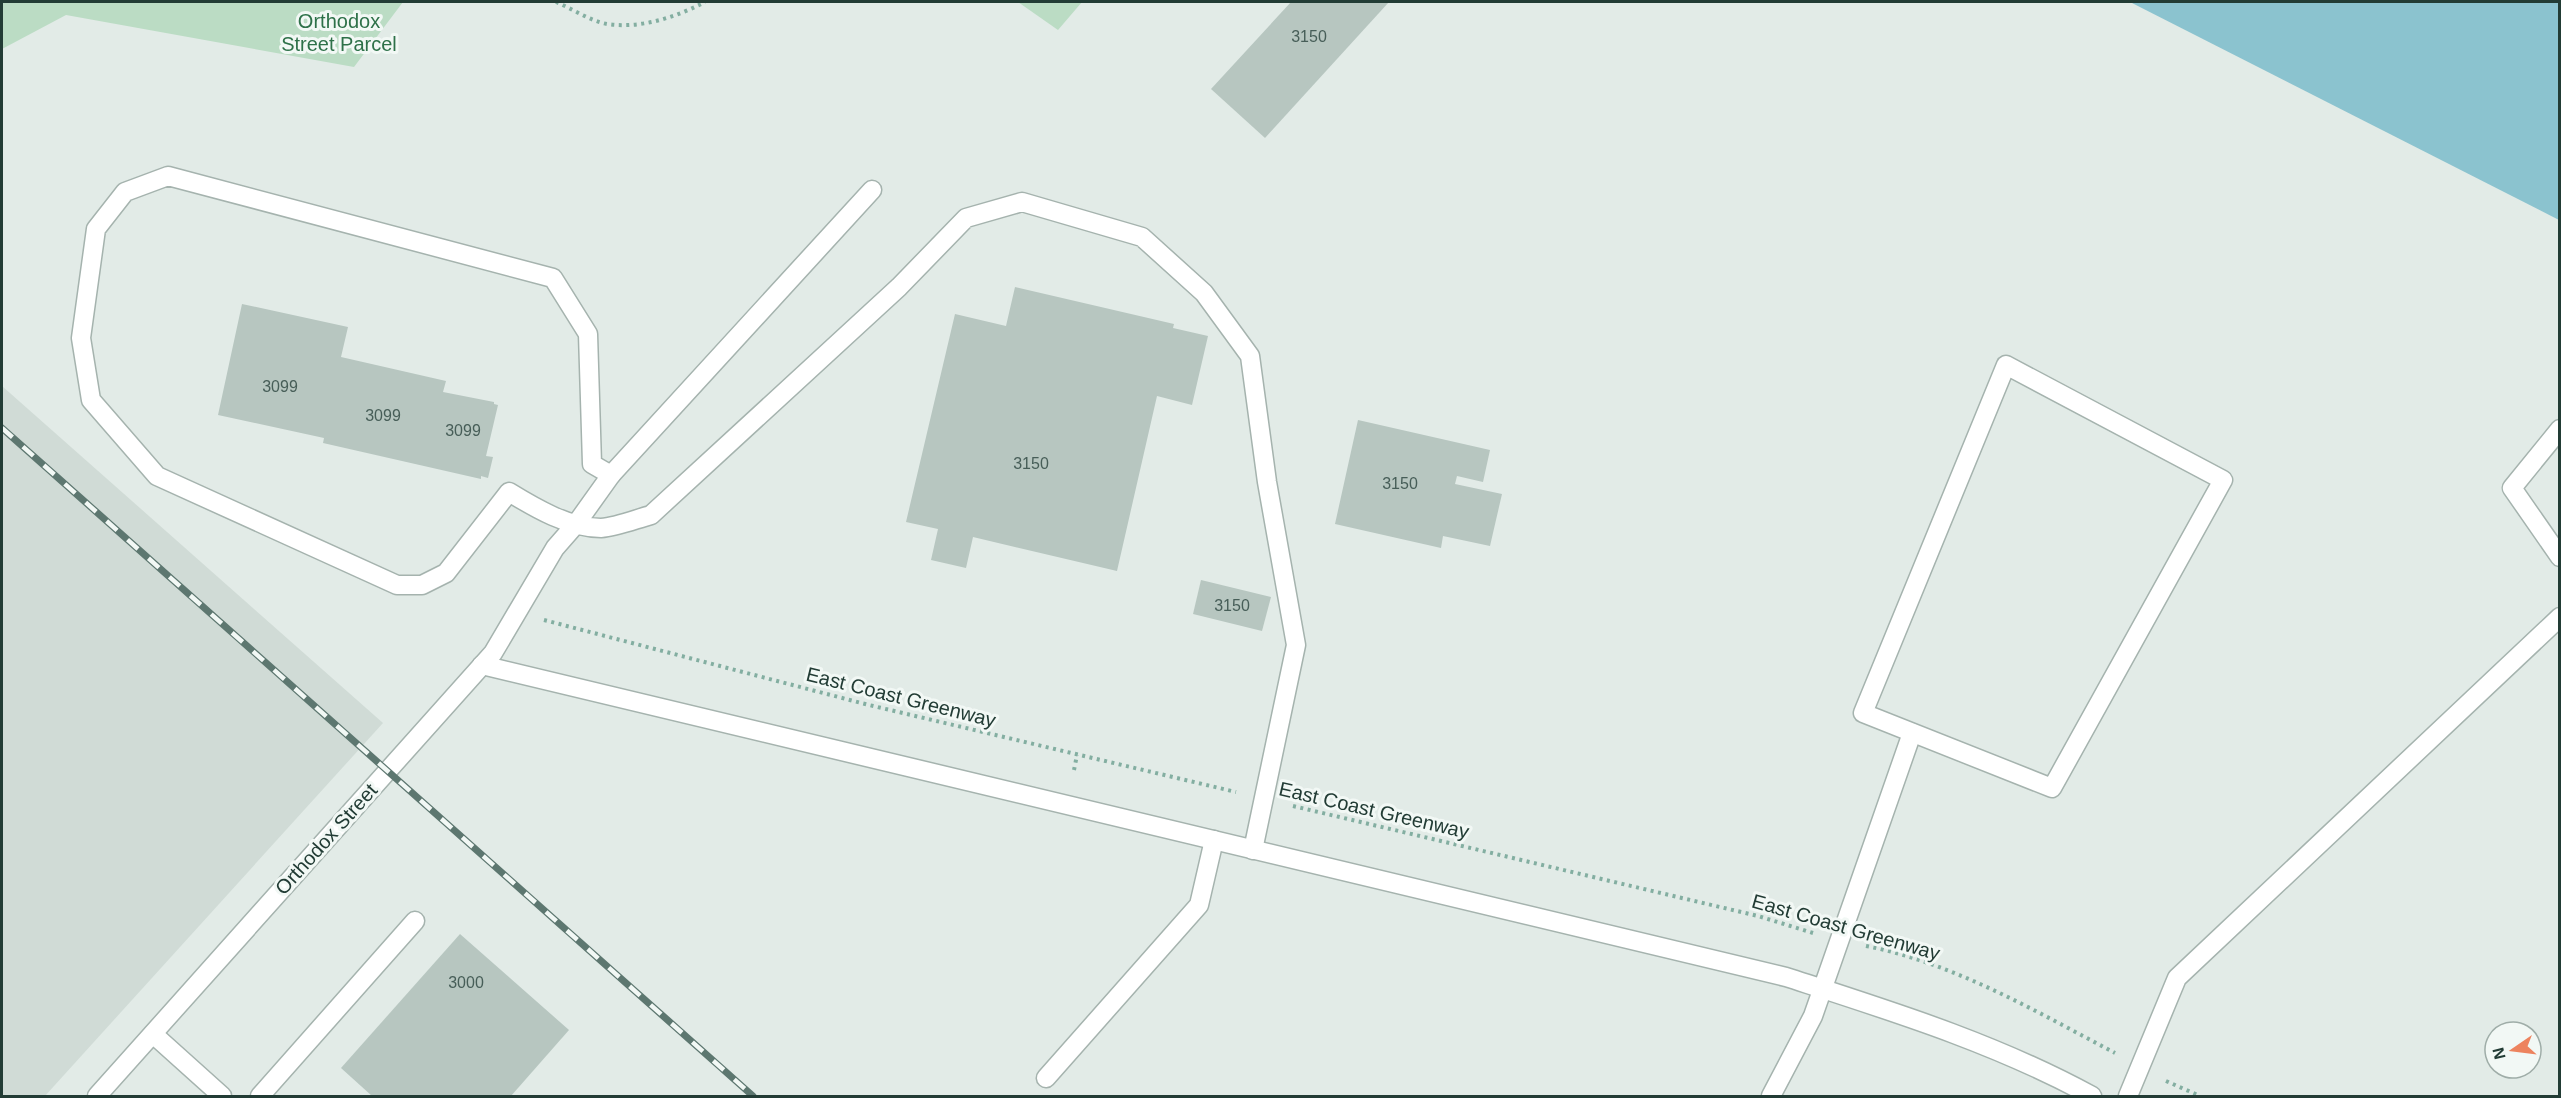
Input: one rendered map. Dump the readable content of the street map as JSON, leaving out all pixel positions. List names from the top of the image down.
{
  "streets": {
    "street": ["Orthodox Street"],
    "path": ["East Coast Greenway"]
  },
  "crossings": [
    ["East Coast Greenway", "Orthodox Street"]
  ],
  "parks": ["Orthodox Street Parcel"],
  "house_numbers": [
    "3150",
    "3099",
    "3099",
    "3099",
    "3150",
    "3150",
    "3150",
    "3000"
  ],
  "north": "left"
}
